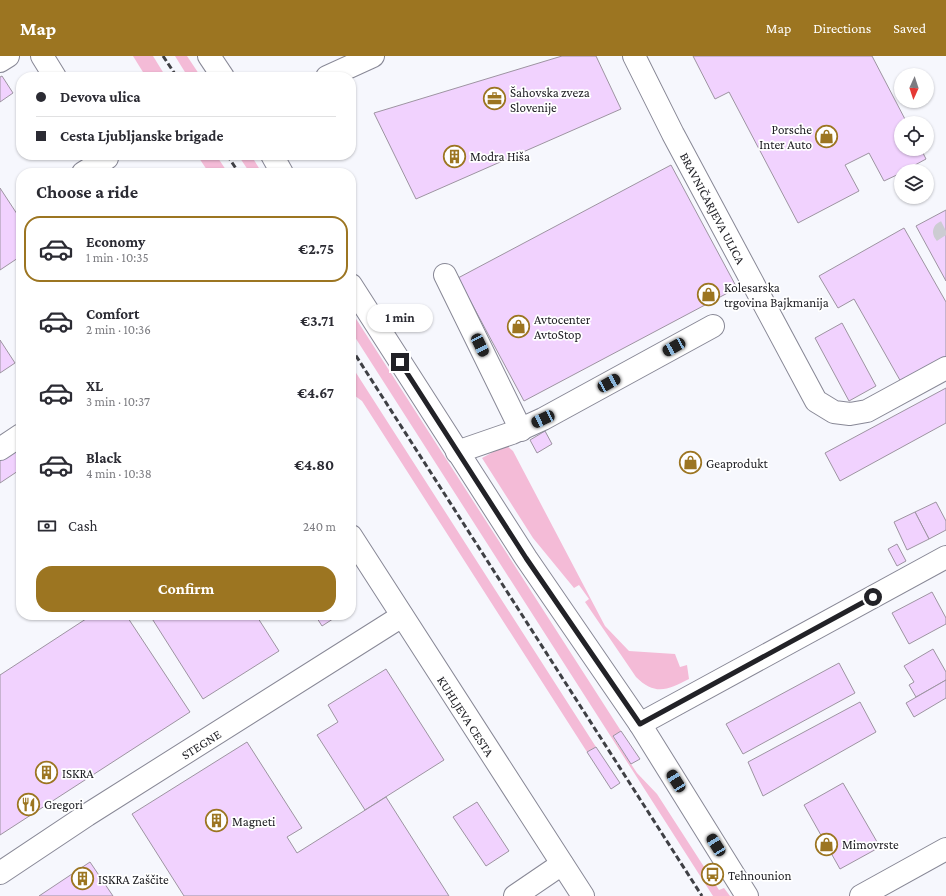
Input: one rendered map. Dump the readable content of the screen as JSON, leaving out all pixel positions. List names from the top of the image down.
{
  "streets": {
    "street": ["BRAVNIČARJEVA ULICA", "KUHLJEVA CESTA", "STEGNE"]
  },
  "crossings": [
    ["KUHLJEVA CESTA", "STEGNE"]
  ],
  "places": {
    "office": ["Šahovska zveza Slovenije"],
    "shop": [
      "Porsche Inter Auto",
      "Kolesarska trgovina Bajkmanija",
      "Avtocenter AvtoStop",
      "Geaprodukt",
      "Mimovrste"
    ],
    "building": [
      "Modra Hiša",
      "ISKRA",
      "Magneti",
      "ISKRA Zaščite"
    ],
    "restaurant": ["Gregori"],
    "bus stop": ["Tehnounion"]
  },
  "north": "bottom",
  "page": {
    "header": "Map",
    "nav": ["Map", "Directions", "Saved"],
    "banner": ["Devova ulica", "Cesta Ljubljanske brigade"],
    "heading": "Choose a ride",
    "list": [
      {
        "name": "Economy",
        "note": "1 min · 10:35",
        "value": "€2.75"
      },
      {
        "name": "Comfort",
        "note": "2 min · 10:36",
        "value": "€3.71"
      },
      {
        "name": "XL",
        "note": "3 min · 10:37",
        "value": "€4.67"
      },
      {
        "name": "Black",
        "note": "4 min · 10:38",
        "value": "€4.80"
      }
    ],
    "bubble": "1 min",
    "pay": ["Cash", "240 m"],
    "buttons": "Confirm"
  }
}
